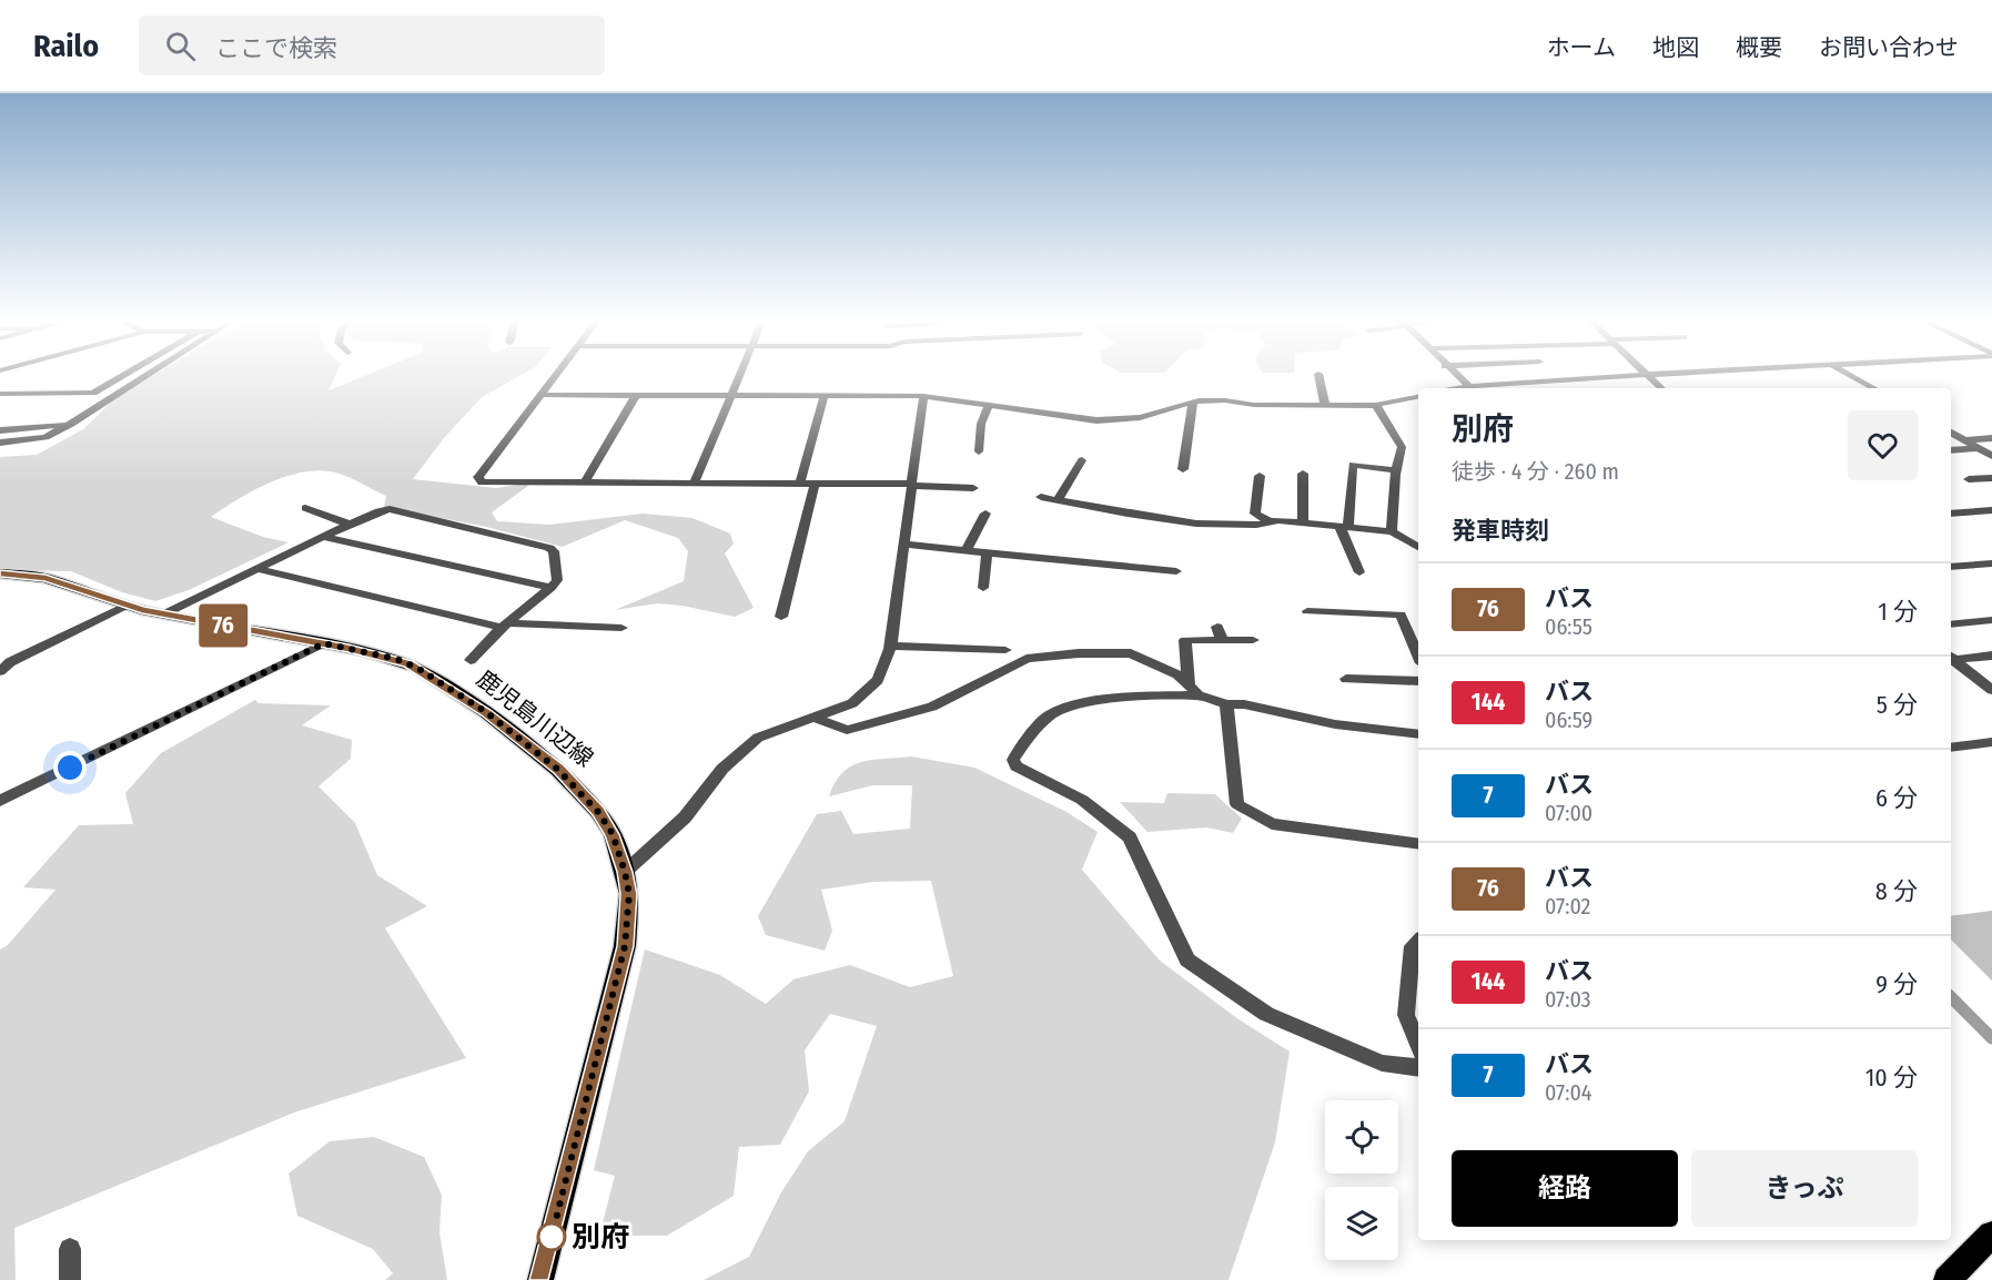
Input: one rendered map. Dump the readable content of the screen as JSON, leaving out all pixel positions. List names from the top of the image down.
{
  "streets": {
    "main road": ["鹿児島川辺線"]
  },
  "places": ["別府"],
  "lines": ["bus line 76"],
  "page": {
    "header": "Railo",
    "search": "ここで検索",
    "nav": [
      "ホーム",
      "地図",
      "概要",
      "お問い合わせ"
    ],
    "on_map": "76",
    "heading": [
      ["別府", "徒歩 · 4 分 · 260 m"],
      "発車時刻"
    ],
    "list": [
      {
        "mark": "76",
        "name": "バス",
        "note": "06:55",
        "value": "1 分"
      },
      {
        "mark": "144",
        "name": "バス",
        "note": "06:59",
        "value": "5 分"
      },
      {
        "mark": "7",
        "name": "バス",
        "note": "07:00",
        "value": "6 分"
      },
      {
        "mark": "76",
        "name": "バス",
        "note": "07:02",
        "value": "8 分"
      },
      {
        "mark": "144",
        "name": "バス",
        "note": "07:03",
        "value": "9 分"
      },
      {
        "mark": "7",
        "name": "バス",
        "note": "07:04",
        "value": "10 分"
      }
    ],
    "buttons": ["経路", "きっぷ"]
  }
}
